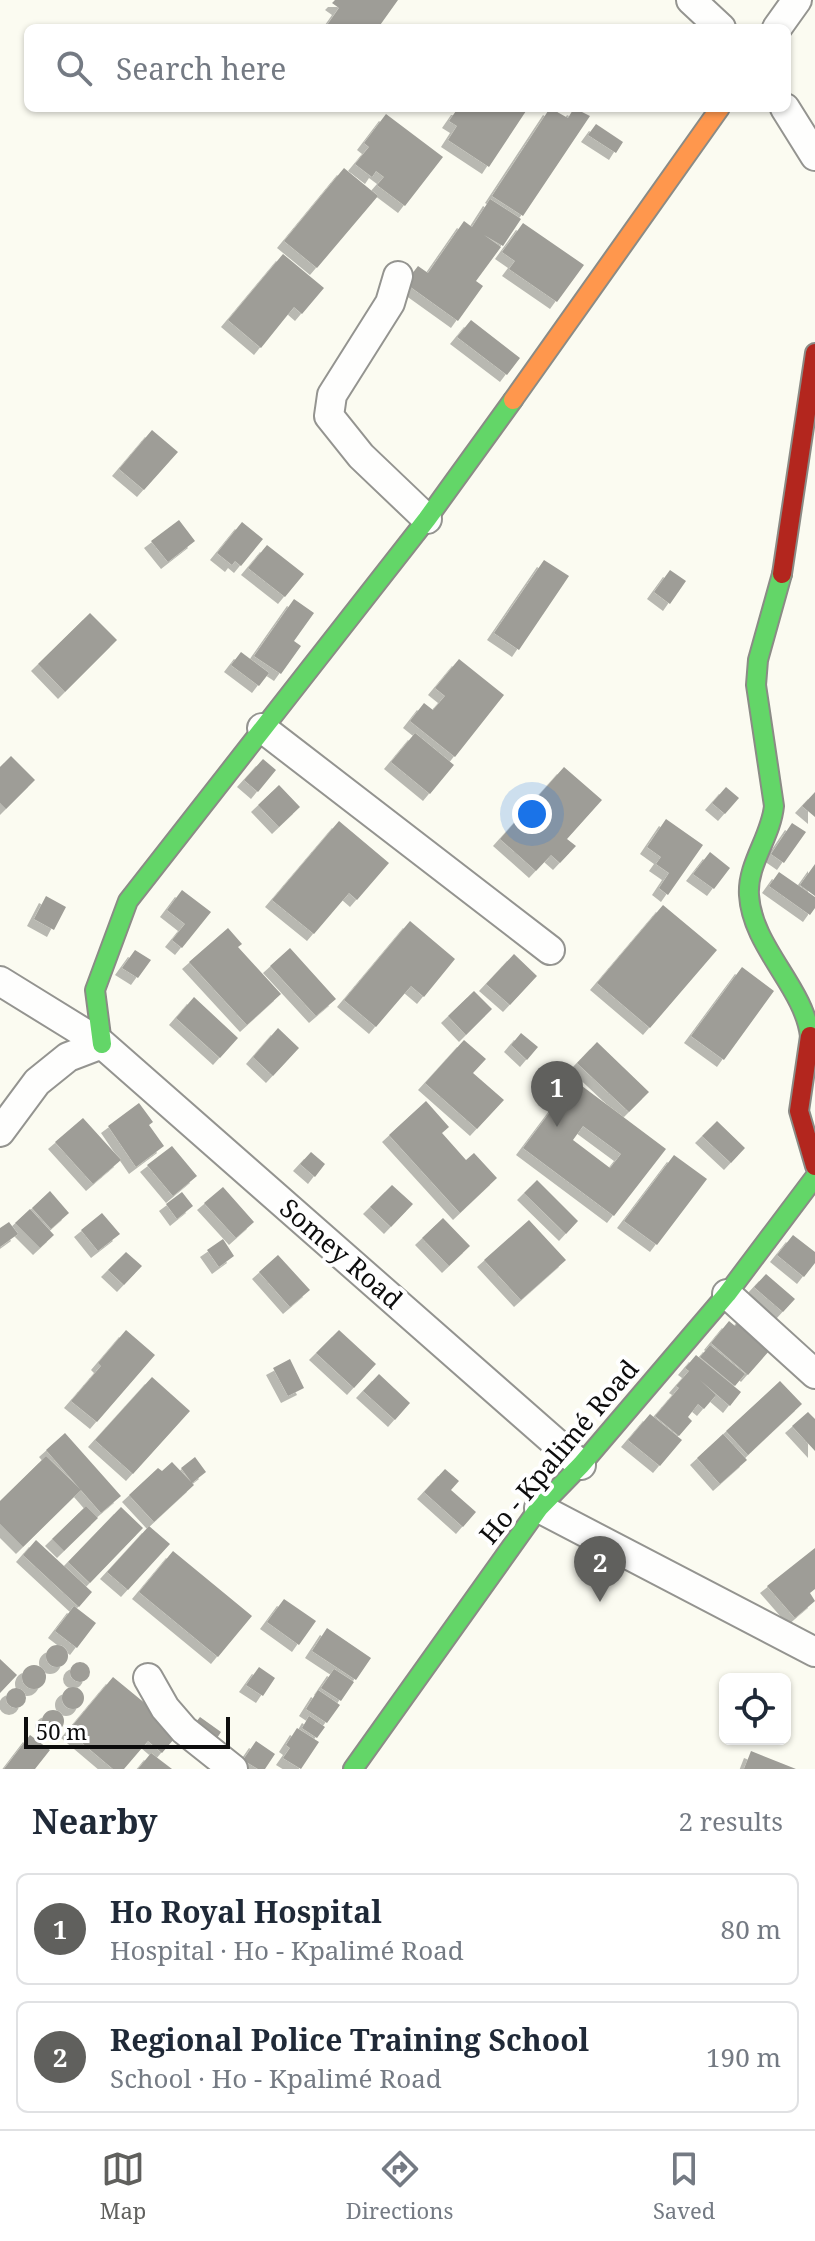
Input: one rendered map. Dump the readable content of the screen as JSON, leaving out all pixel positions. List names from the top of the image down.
{
  "streets": {
    "street": ["Somey Road", "Ho - Kpalimé Road"]
  },
  "crossings": [
    ["Somey Road", "Ho - Kpalimé Road"]
  ],
  "scale_bar": "50 m",
  "page": {
    "search": "Search here",
    "pins": ["1", "2"],
    "scale": "50 m",
    "heading": ["Nearby", "2 results"],
    "list": [
      {
        "mark": "1",
        "name": "Ho Royal Hospital",
        "note": "Hospital · Ho - Kpalimé Road",
        "value": "80 m"
      },
      {
        "mark": "2",
        "name": "Regional Police Training School",
        "note": "School · Ho - Kpalimé Road",
        "value": "190 m"
      }
    ],
    "nav": ["Map", "Directions", "Saved"]
  }
}
